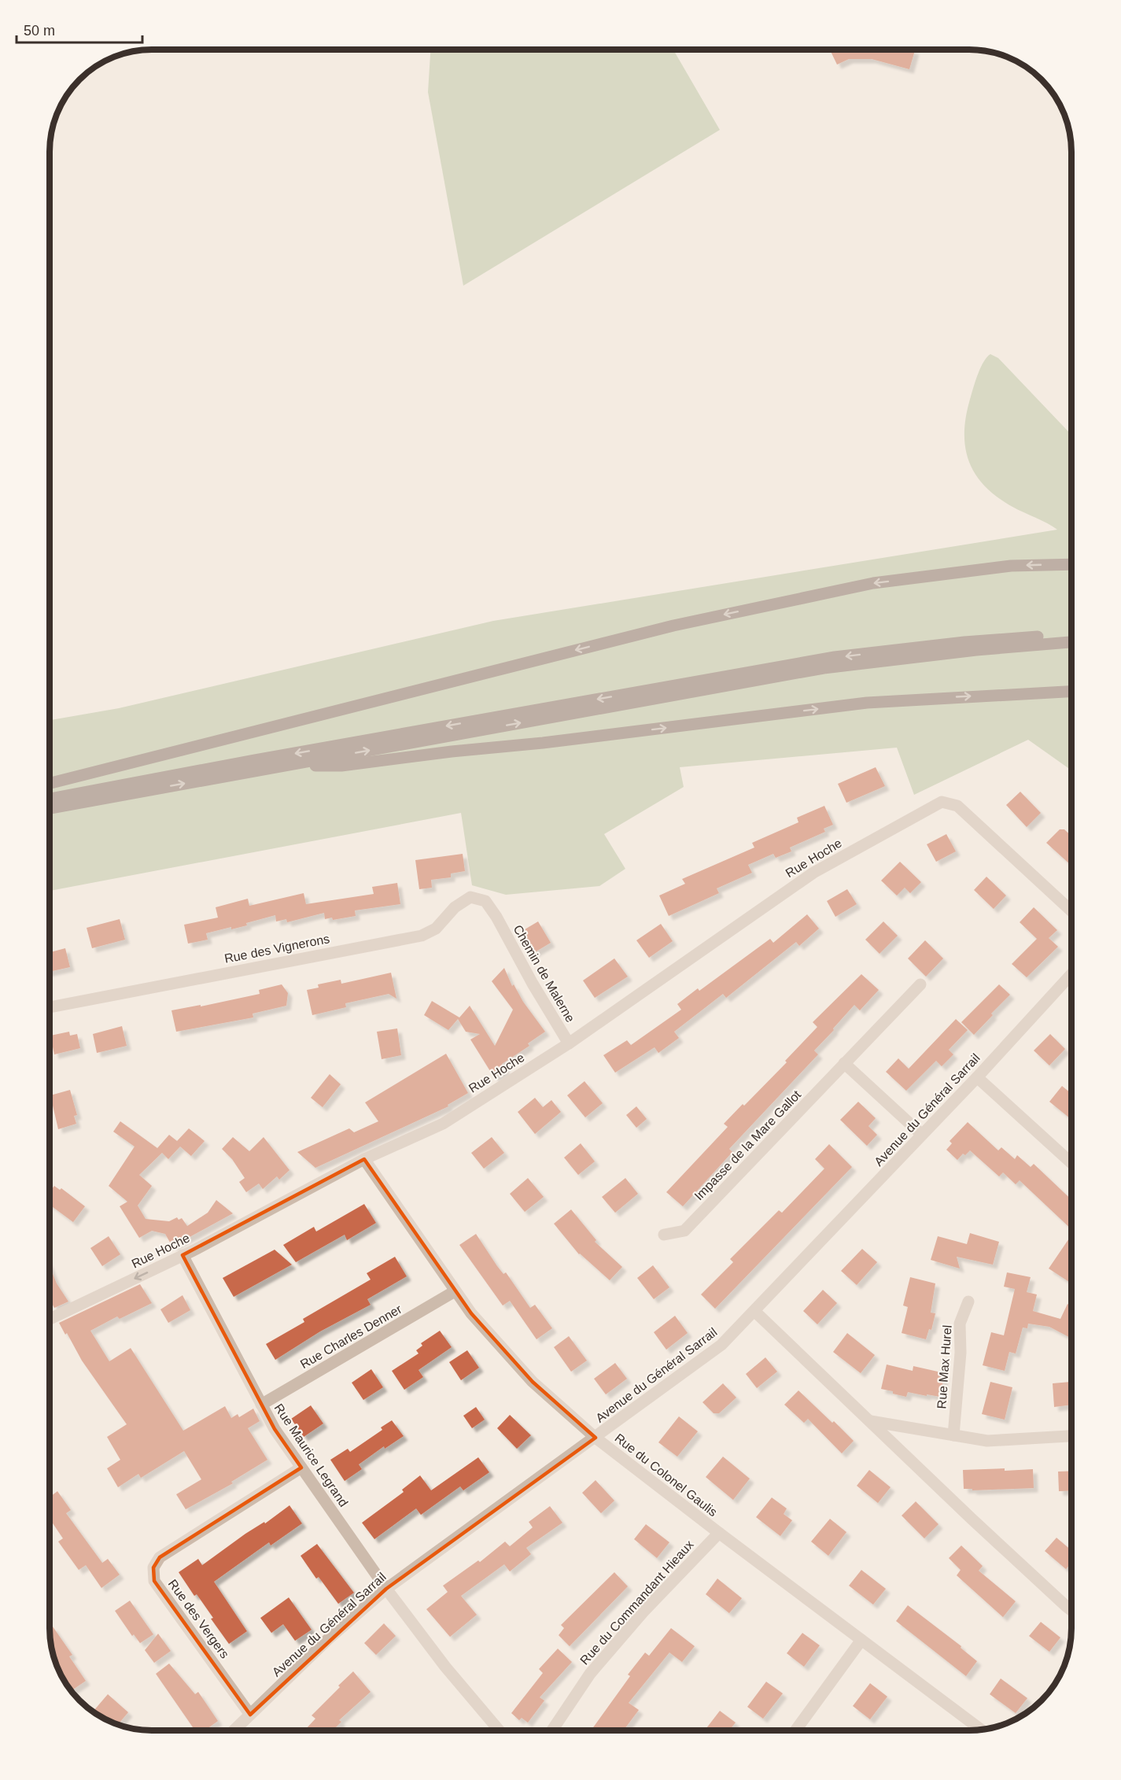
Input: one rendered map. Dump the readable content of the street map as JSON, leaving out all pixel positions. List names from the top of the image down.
{
  "streets": {
    "street": [
      "Rue Hoche",
      "Rue des Vignerons",
      "Chemin de Malerne",
      "Avenue du Général Sarrail",
      "Impasse de la Mare Gallot",
      "Rue Charles Denner",
      "Rue Max Hurel",
      "Rue Maurice Legrand",
      "Rue du Colonel Gaulis",
      "Rue du Commandant Hieaux",
      "Rue des Vergers"
    ]
  },
  "crossings": [
    ["Rue Hoche", "Chemin de Malerne"],
    ["Rue Hoche", "Rue Maurice Legrand"],
    ["Rue Hoche", "Rue du Colonel Gaulis"],
    ["Rue des Vignerons", "Chemin de Malerne"],
    ["Avenue du Général Sarrail", "Rue Maurice Legrand"],
    ["Avenue du Général Sarrail", "Rue du Colonel Gaulis"],
    ["Avenue du Général Sarrail", "Rue des Vergers"],
    ["Rue Charles Denner", "Rue Maurice Legrand"],
    ["Rue Charles Denner", "Rue du Colonel Gaulis"],
    ["Rue Maurice Legrand", "Rue des Vergers"],
    ["Rue du Colonel Gaulis", "Rue du Commandant Hieaux"]
  ],
  "scale_bar": "50 m"
}
